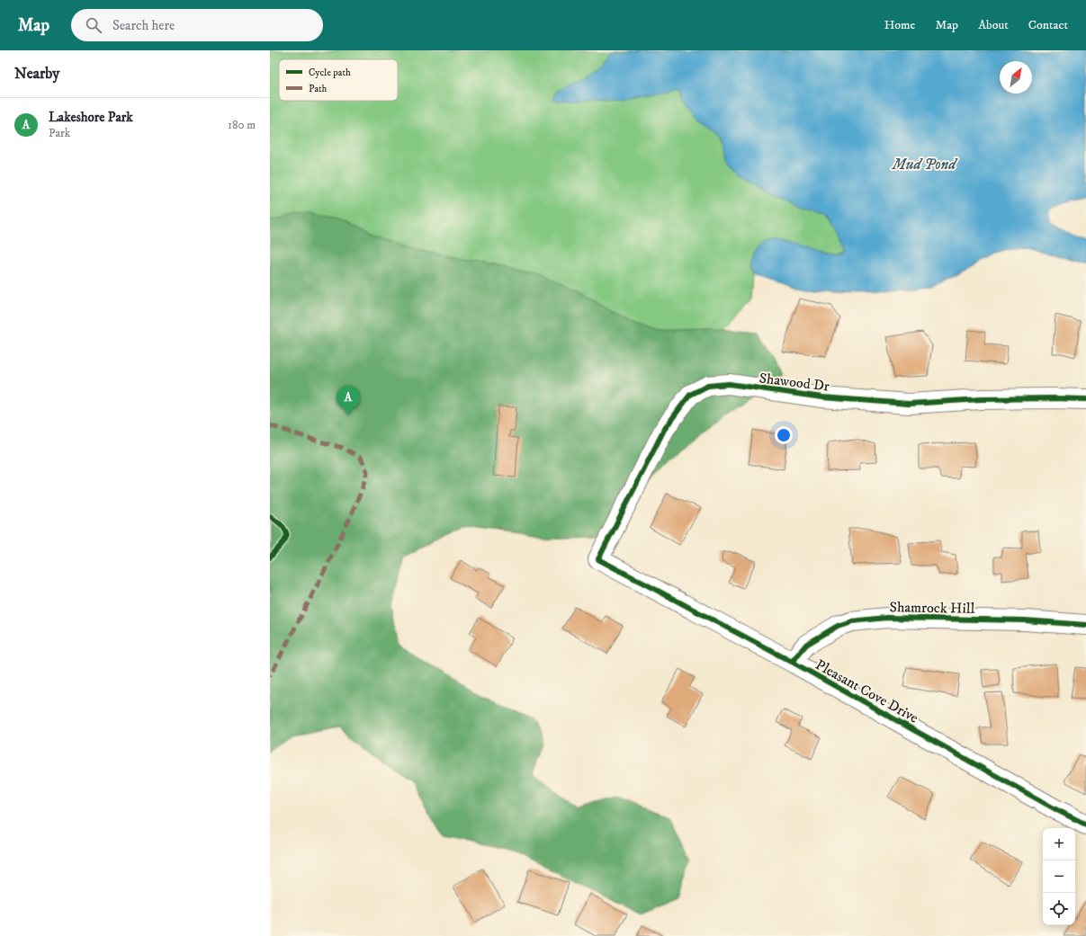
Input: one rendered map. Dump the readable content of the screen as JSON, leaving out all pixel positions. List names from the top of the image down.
{
  "streets": {
    "street": ["Shawood Dr", "Shamrock Hill", "Pleasant Cove Drive"]
  },
  "crossings": [
    ["Shawood Dr", "Pleasant Cove Drive"],
    ["Shamrock Hill", "Pleasant Cove Drive"]
  ],
  "water": ["Mud Pond"],
  "legend": ["Cycle path", "Path"],
  "north": "top right",
  "page": {
    "header": "Map",
    "search": "Search here",
    "nav": [
      "Home",
      "Map",
      "About",
      "Contact"
    ],
    "heading": "Nearby",
    "list": [
      {
        "mark": "A",
        "name": "Lakeshore Park",
        "note": "Park",
        "value": "180 m"
      }
    ],
    "pins": "A",
    "map_buttons": ["+", "−"]
  }
}
